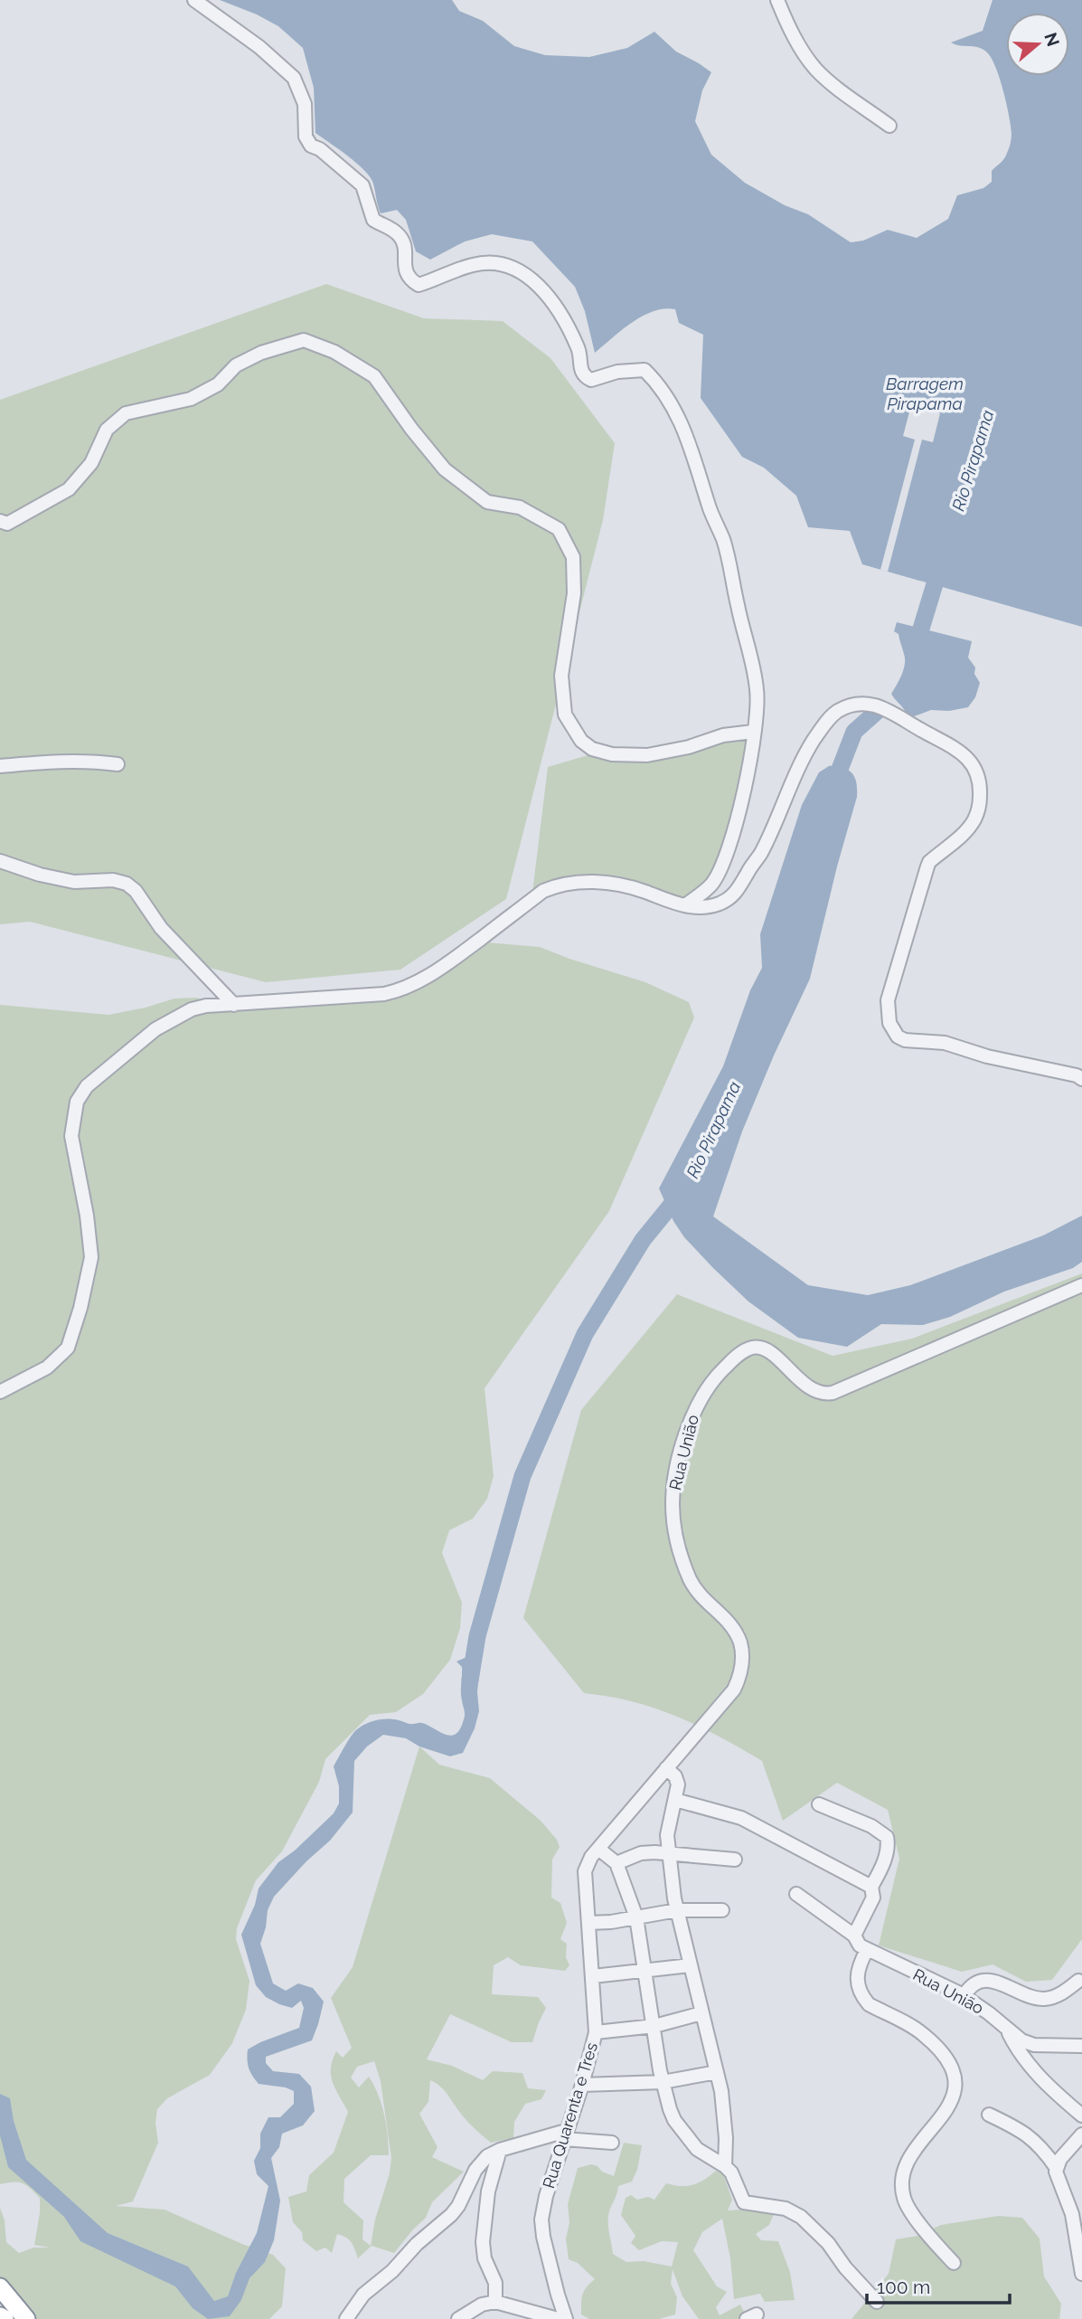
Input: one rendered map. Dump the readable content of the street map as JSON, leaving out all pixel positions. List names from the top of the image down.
{
  "streets": {
    "street": ["Rua União", "Rua Quarenta e Tres"]
  },
  "crossings": [
    ["Rua União", "Rua Quarenta e Tres"]
  ],
  "water": ["Barragem Pirapama", "Rio Pirapama"],
  "scale_bar": "100 m",
  "north": "right"
}
